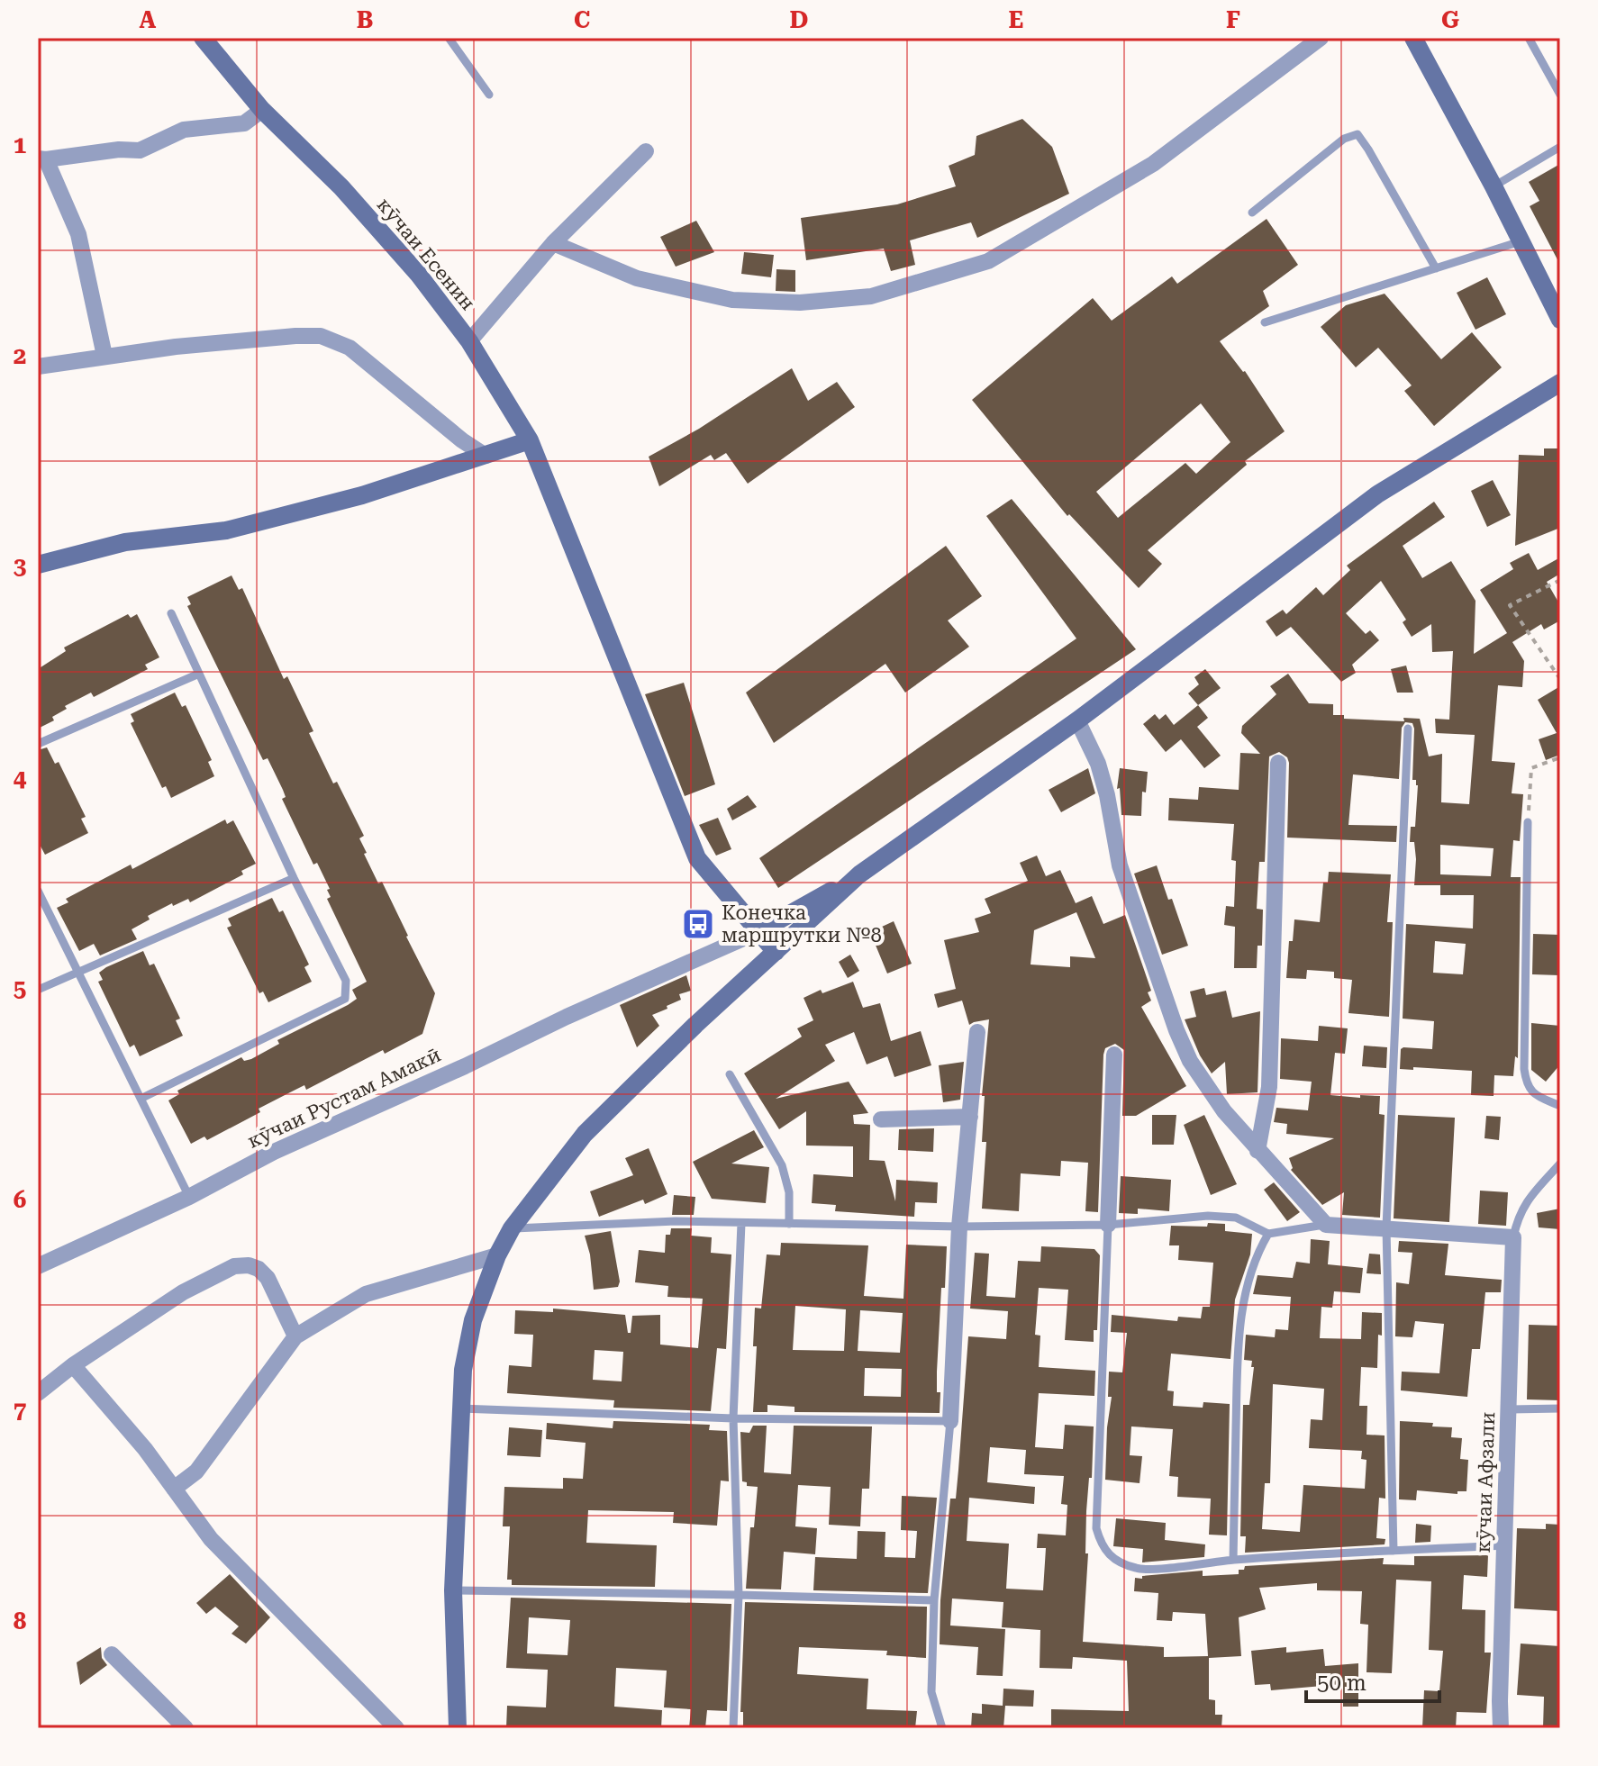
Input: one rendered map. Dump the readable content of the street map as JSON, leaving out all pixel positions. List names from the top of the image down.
{
  "streets": {
    "street": ["кӯчаи Есенин", "кӯчаи Рустам Амакӣ", "кӯчаи Афзали"]
  },
  "crossings": [
    ["кӯчаи Есенин", "кӯчаи Рустам Амакӣ"]
  ],
  "places": {
    "bus stop": ["Конечка маршрутки №8"]
  },
  "scale_bar": "50 m",
  "grid": {
    "columns": [
      "A",
      "B",
      "C",
      "D",
      "E",
      "F",
      "G"
    ],
    "rows": [
      "1",
      "2",
      "3",
      "4",
      "5",
      "6",
      "7",
      "8"
    ]
  }
}
